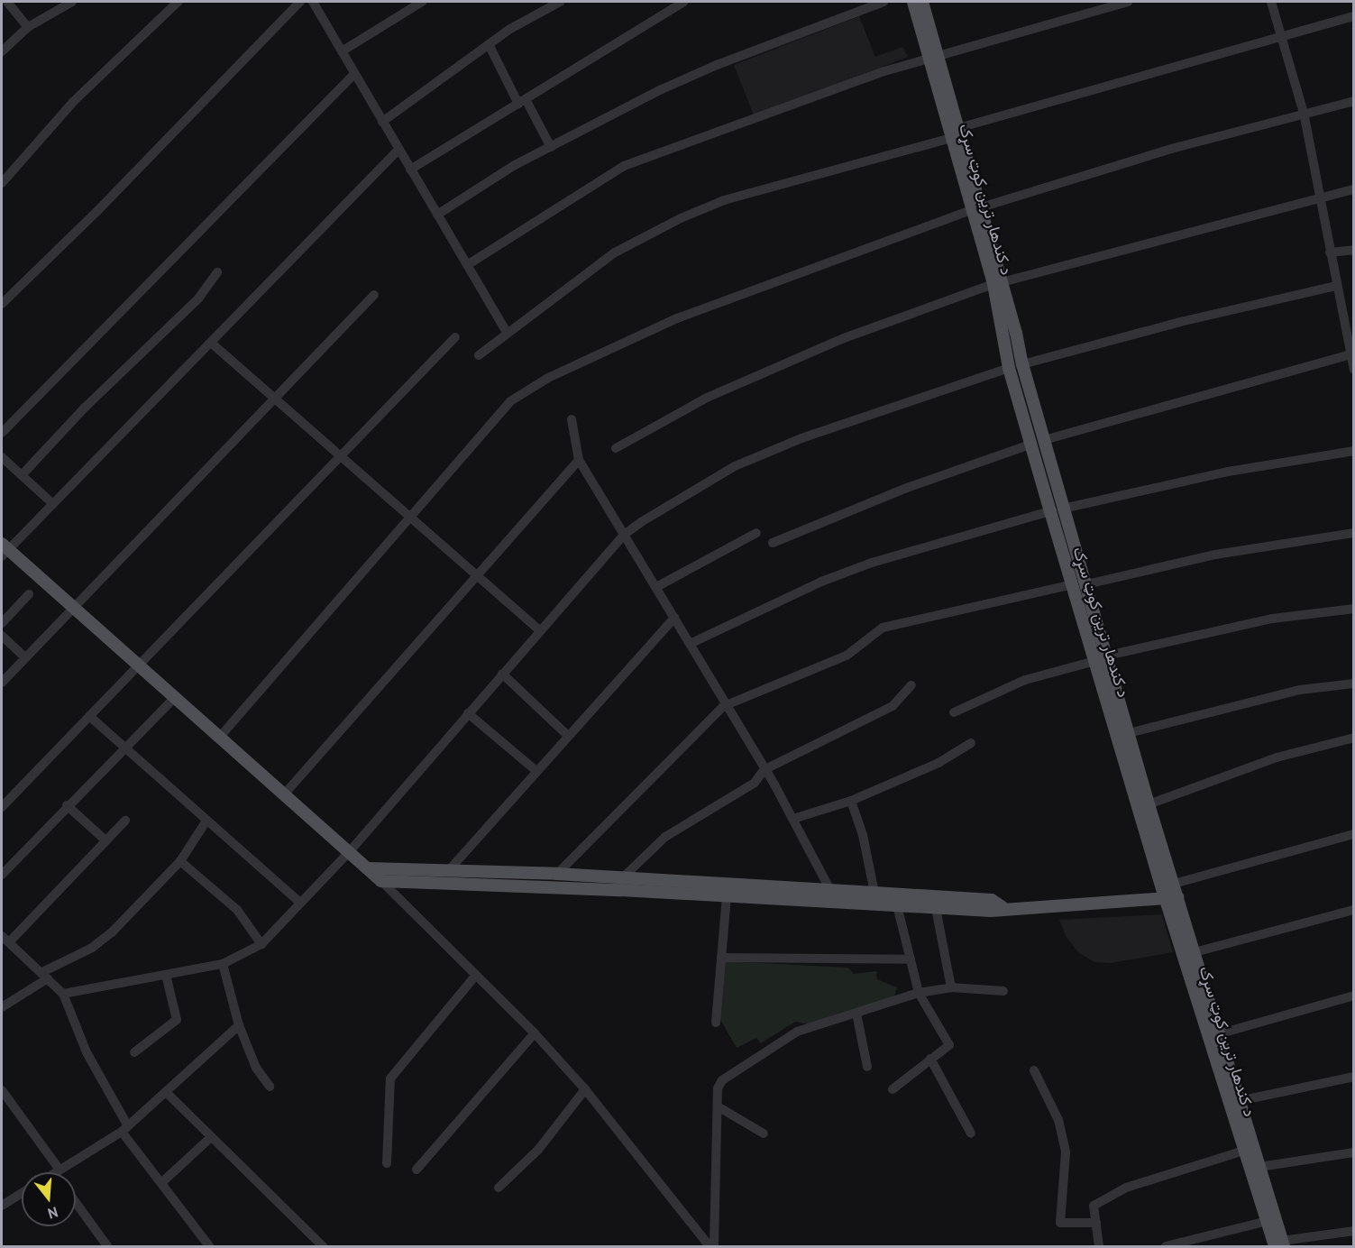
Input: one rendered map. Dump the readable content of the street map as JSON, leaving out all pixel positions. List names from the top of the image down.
{
  "streets": {
    "main road": ["د کندهار ترين کوټ سړک"]
  },
  "north": "bottom"
}
